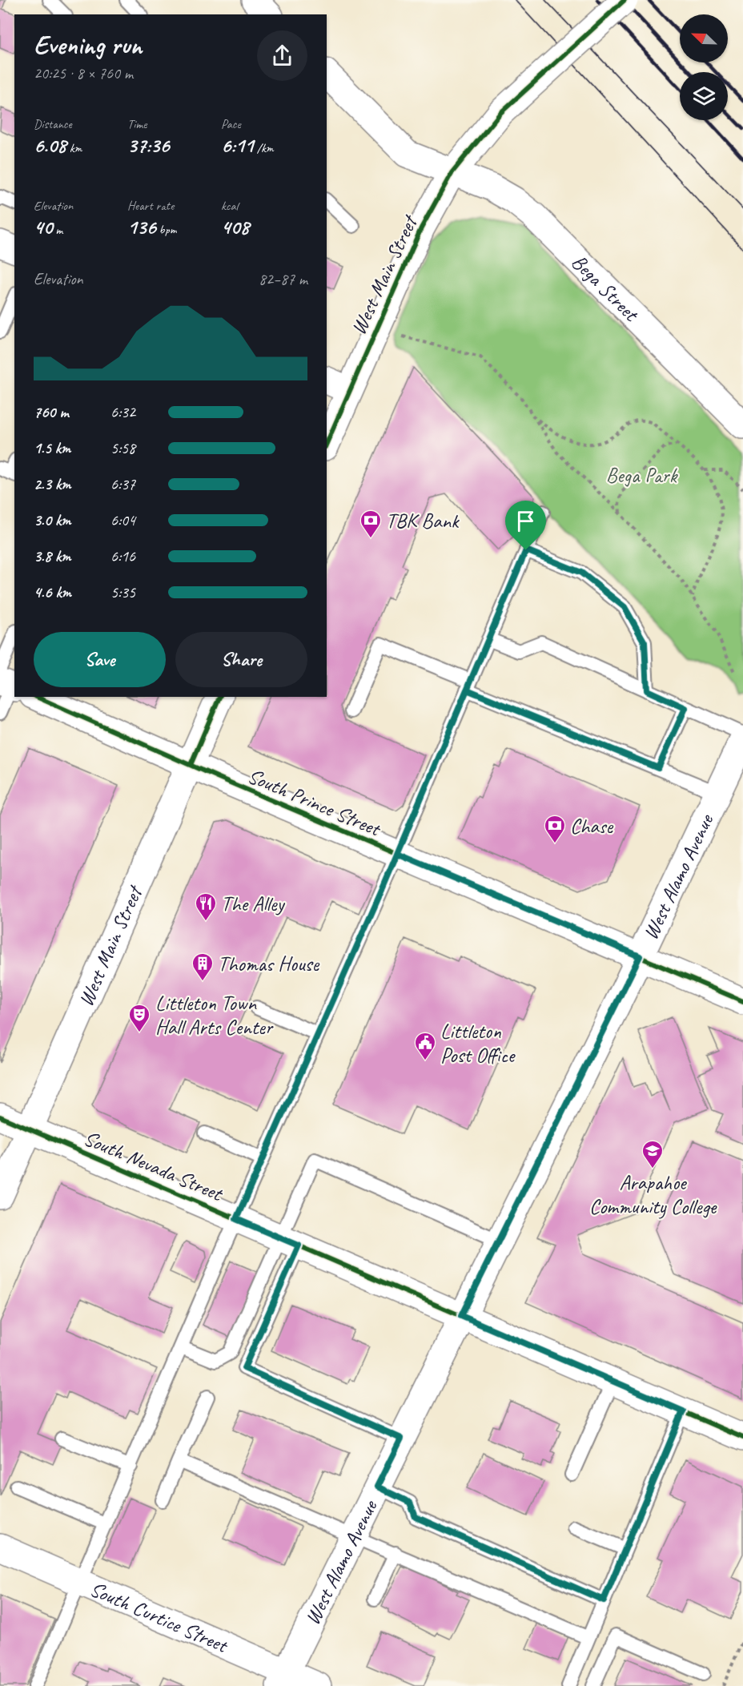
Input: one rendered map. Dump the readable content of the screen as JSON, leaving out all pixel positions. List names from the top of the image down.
{
  "streets": {
    "street": [
      "West Main Street",
      "Bega Street",
      "South Prince Street",
      "West Alamo Avenue",
      "South Nevada Street",
      "South Curtice Street"
    ]
  },
  "crossings": [
    ["West Main Street", "Bega Street"],
    ["West Main Street", "South Prince Street"],
    ["West Main Street", "South Nevada Street"],
    ["South Prince Street", "West Alamo Avenue"],
    ["West Alamo Avenue", "South Nevada Street"],
    ["West Alamo Avenue", "South Curtice Street"]
  ],
  "parks": ["Bega Park"],
  "places": {
    "bank": ["TBK Bank", "Chase"],
    "restaurant": ["The Alley"],
    "building": ["Thomas House"],
    "theatre": ["Littleton Town Hall Arts Center"],
    "public building": ["Littleton Post Office"],
    "school or university": ["Arapahoe Community College"]
  },
  "north": "top left",
  "page": {
    "heading": ["Evening run", "20:25 · 8 × 760 m"],
    "stats": [
      ["Distance", "6.08 km"],
      ["Time", "37:36"],
      ["Pace", "6:11 /km"],
      ["Elevation", "40 m"],
      ["Heart rate", "136 bpm"],
      ["kcal", "408"]
    ],
    "chart": ["Elevation", "82–87 m"],
    "list": [
      {
        "name": "760 m",
        "note": "6:32"
      },
      {
        "name": "1.5 km",
        "note": "5:58"
      },
      {
        "name": "2.3 km",
        "note": "6:37"
      },
      {
        "name": "3.0 km",
        "note": "6:04"
      },
      {
        "name": "3.8 km",
        "note": "6:16"
      },
      {
        "name": "4.6 km",
        "note": "5:35"
      }
    ],
    "buttons": ["Save", "Share"]
  }
}
